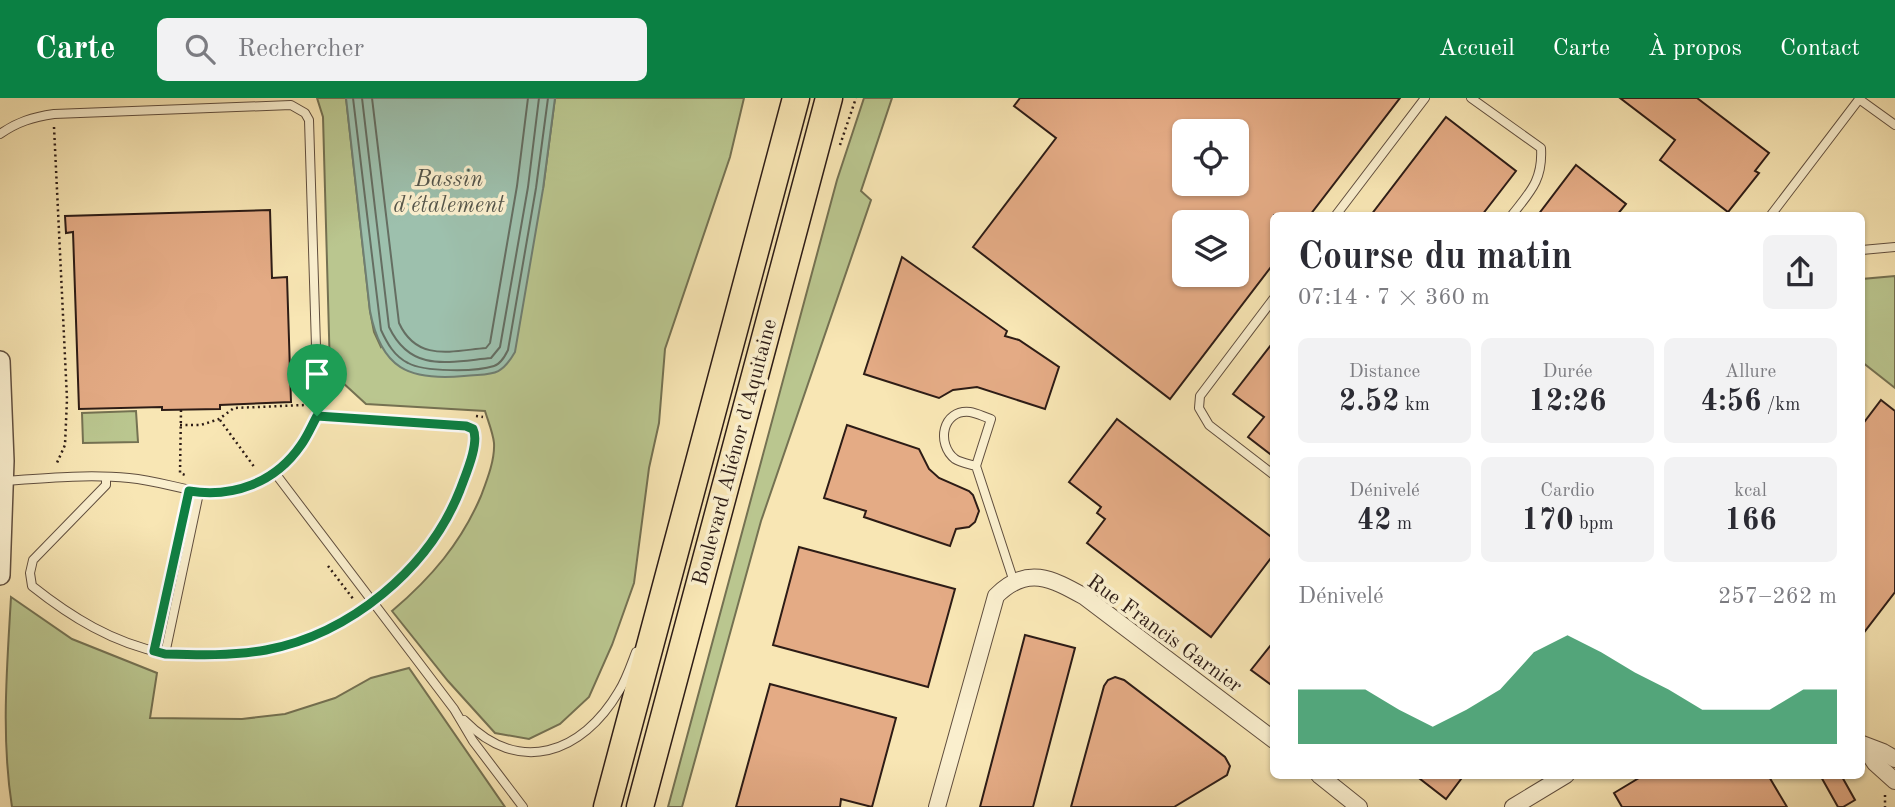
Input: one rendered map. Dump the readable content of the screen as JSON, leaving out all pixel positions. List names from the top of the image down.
{
  "streets": {
    "highway": ["Boulevard Aliénor d'Aquitaine"],
    "street": ["Rue Francis Garnier"]
  },
  "water": ["Bassin d'étalement"],
  "page": {
    "header": "Carte",
    "search": "Rechercher",
    "nav": [
      "Accueil",
      "Carte",
      "À propos",
      "Contact"
    ],
    "heading": ["Course du matin", "07:14 · 7 × 360 m"],
    "stats": [
      ["Distance", "2.52 km"],
      ["Durée", "12:26"],
      ["Allure", "4:56 /km"],
      ["Dénivelé", "42 m"],
      ["Cardio", "170 bpm"],
      ["kcal", "166"]
    ],
    "chart": ["Dénivelé", "257–262 m"]
  }
}
